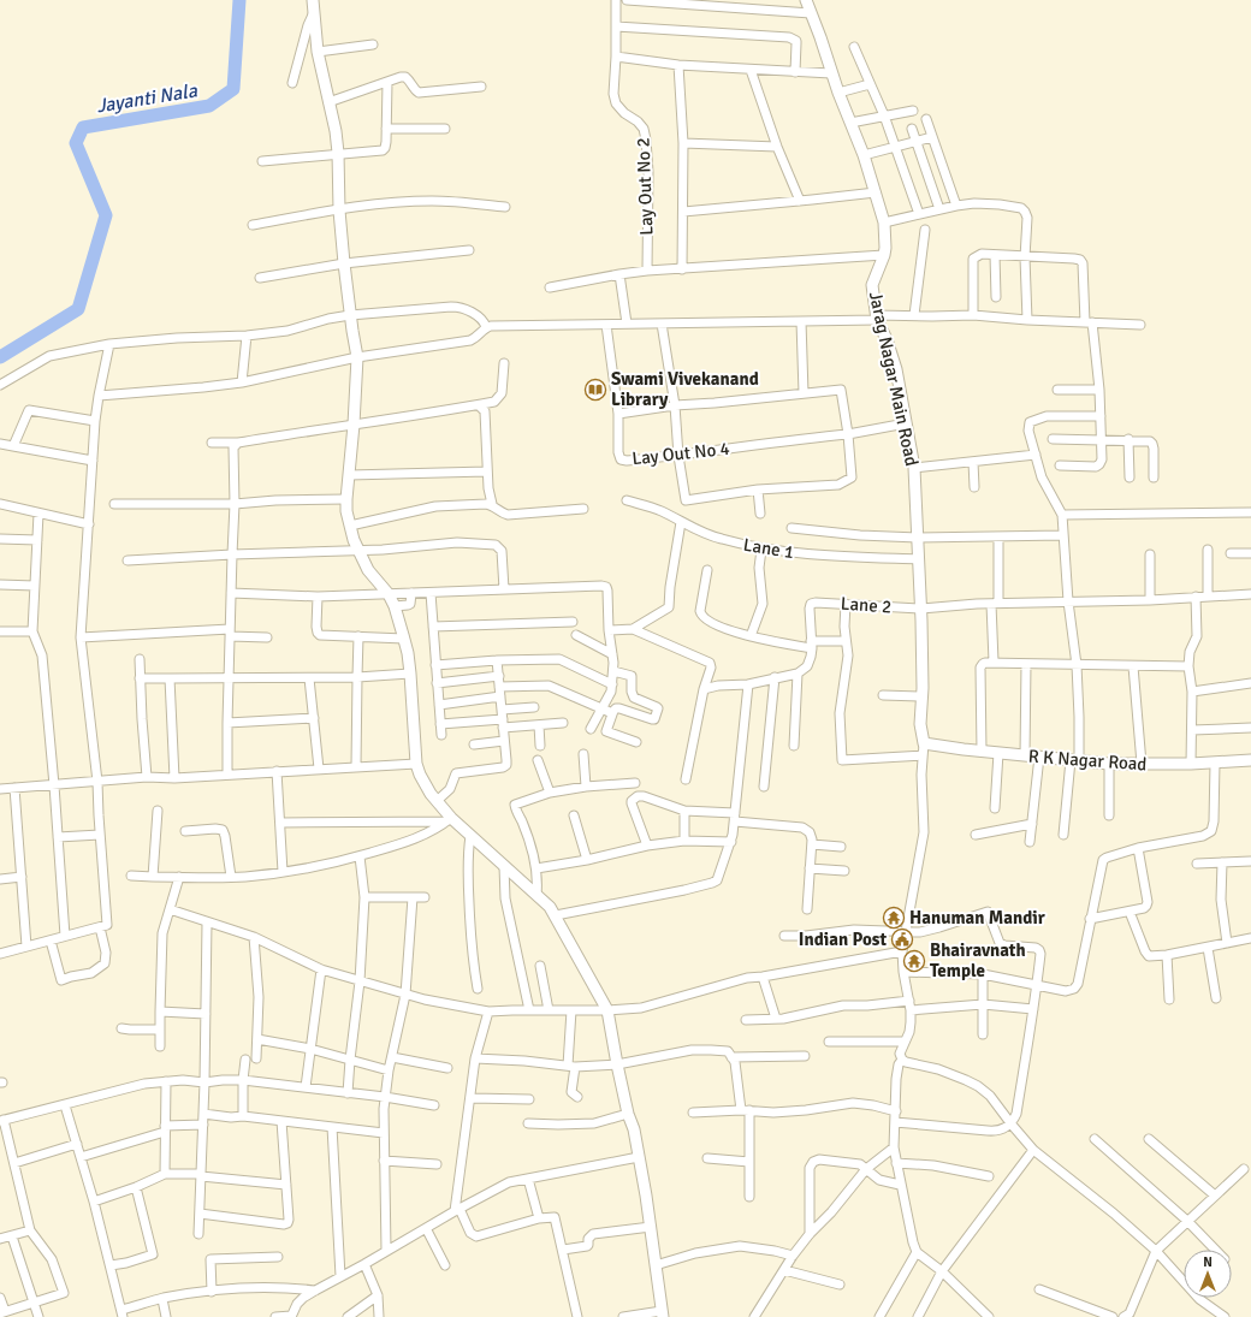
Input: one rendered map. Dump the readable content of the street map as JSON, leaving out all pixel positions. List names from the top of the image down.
{
  "streets": {
    "main road": ["Jarag Nagar Main Road", "R K Nagar Road"],
    "street": [
      "Lay Out No 2",
      "Lay Out No 4",
      "Lane 1",
      "Lane 2"
    ]
  },
  "crossings": [
    ["Jarag Nagar Main Road", "Lay Out No 4"],
    ["Jarag Nagar Main Road", "Lane 1"],
    ["Jarag Nagar Main Road", "Lane 2"],
    ["Jarag Nagar Main Road", "R K Nagar Road"]
  ],
  "water": ["Jayanti Nala"],
  "places": {
    "library": ["Swami Vivekanand Library"],
    "temple": ["Hanuman Mandir", "Bhairavnath Temple"],
    "public building": ["Indian Post"]
  },
  "north": "top"
}
